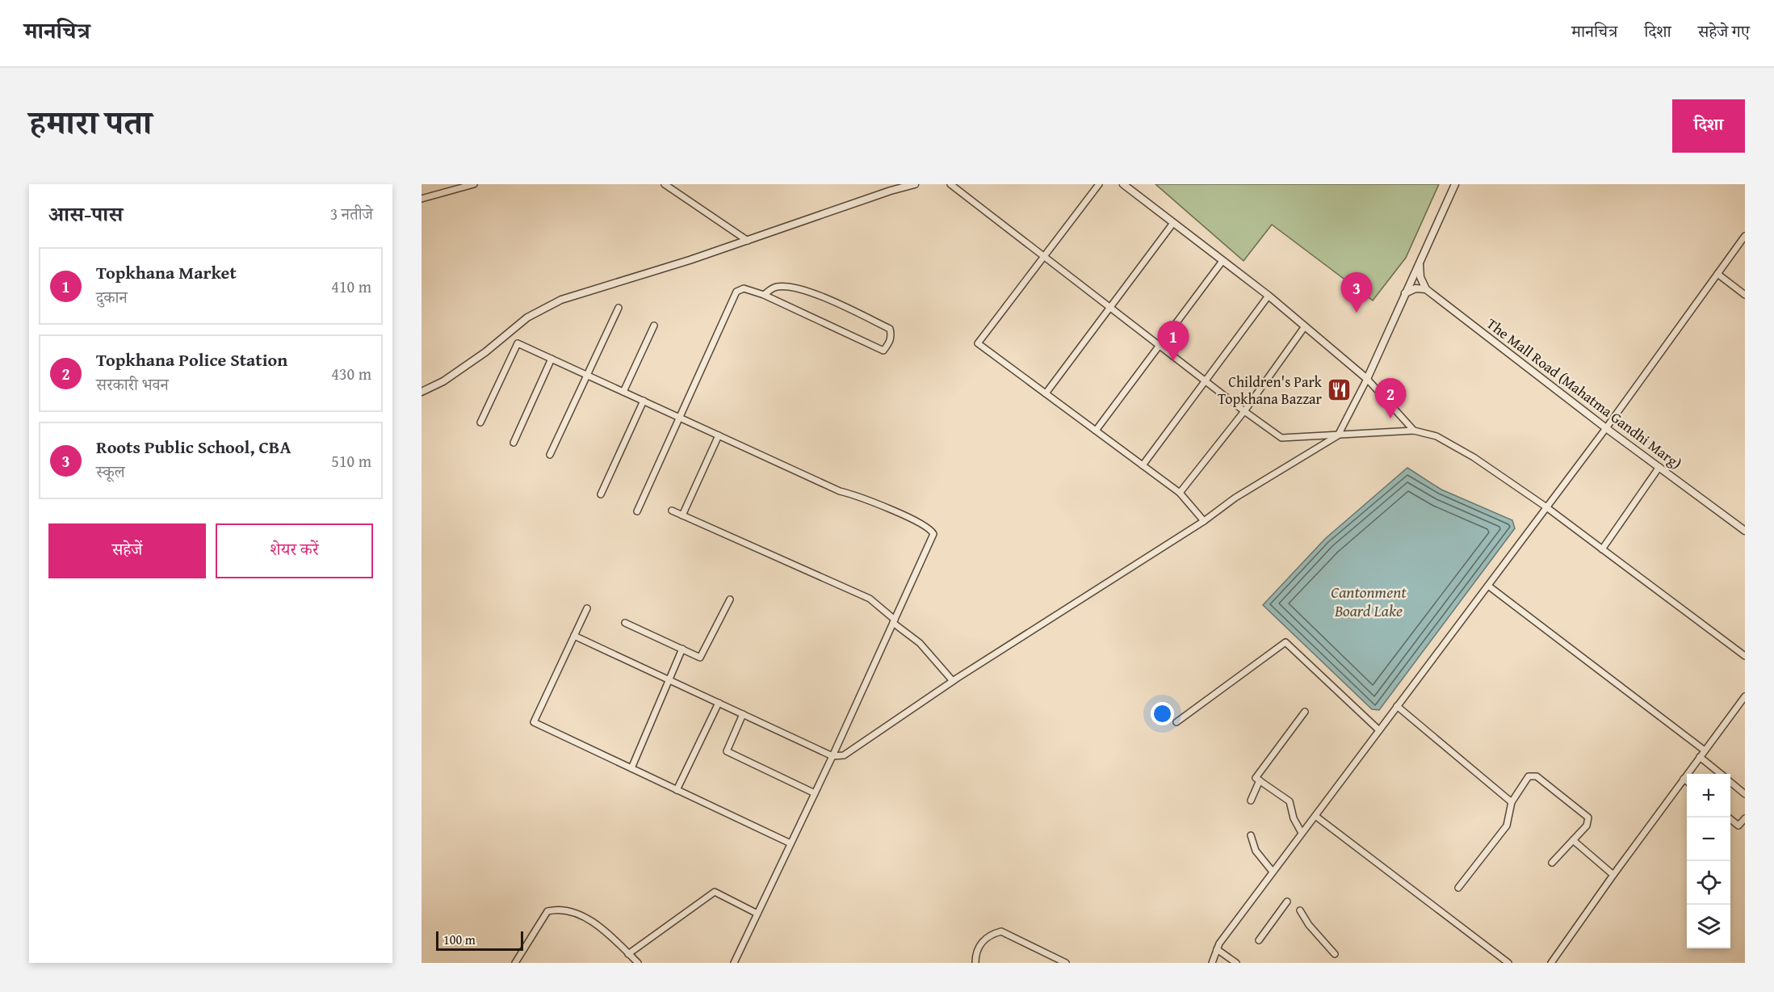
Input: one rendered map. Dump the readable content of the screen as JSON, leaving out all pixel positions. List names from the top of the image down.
{
  "streets": {
    "street": ["The Mall Road (Mahatma Gandhi Marg)"]
  },
  "water": ["Cantonment Board Lake"],
  "places": {
    "restaurant": ["Children's Park Topkhana Bazzar"]
  },
  "scale_bar": "100 m",
  "page": {
    "header": "मानचित्र",
    "nav": ["मानचित्र", "दिशा", "सहेजे गए"],
    "title": "हमारा पता",
    "buttons": [
      "दिशा",
      ["सहेजें", "शेयर करें"]
    ],
    "heading": ["आस-पास", "3 नतीजे"],
    "list": [
      {
        "mark": "1",
        "name": "Topkhana Market",
        "note": "दुकान",
        "value": "410 m"
      },
      {
        "mark": "2",
        "name": "Topkhana Police Station",
        "note": "सरकारी भवन",
        "value": "430 m"
      },
      {
        "mark": "3",
        "name": "Roots Public School, CBA",
        "note": "स्कूल",
        "value": "510 m"
      }
    ],
    "pins": ["3", "1", "2"],
    "map_buttons": ["+", "−"],
    "scale": "100 m"
  }
}
